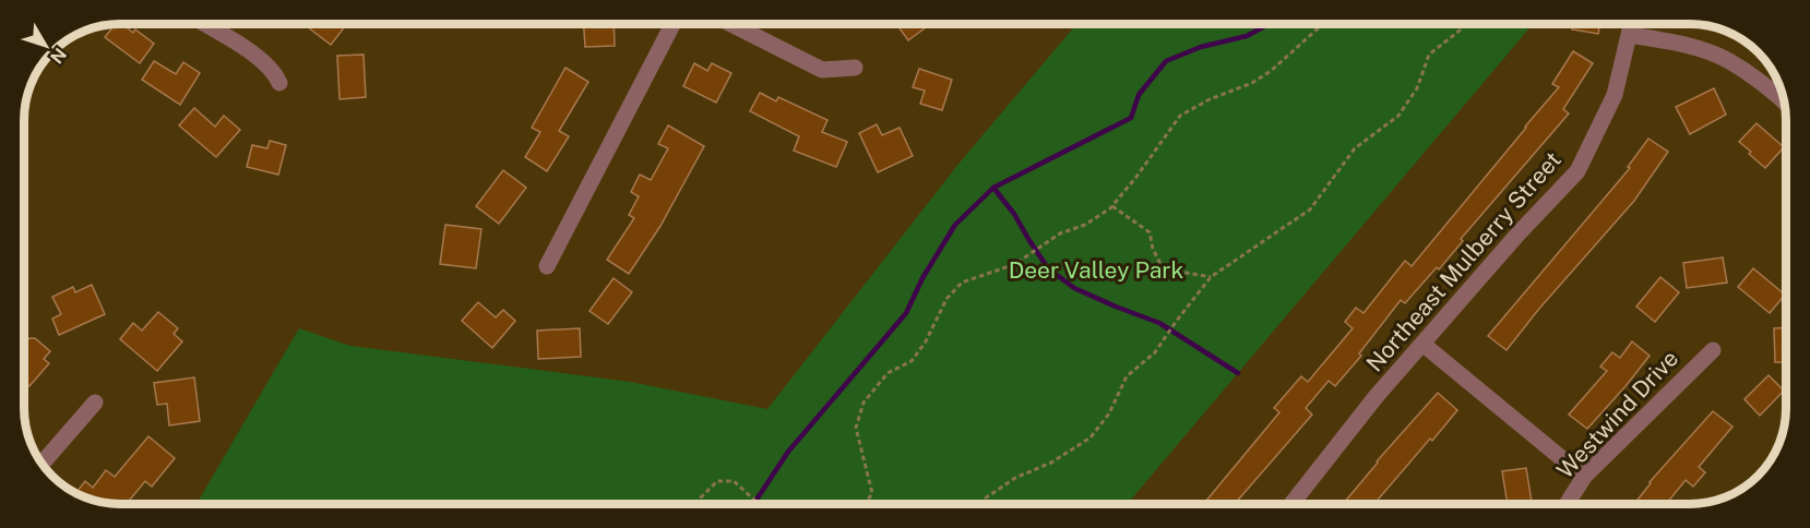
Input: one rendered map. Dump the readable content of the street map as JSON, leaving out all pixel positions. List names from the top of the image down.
{
  "streets": {
    "street": ["Northeast Mulberry Street", "Westwind Drive"]
  },
  "parks": ["Deer Valley Park"],
  "north": "bottom right"
}
